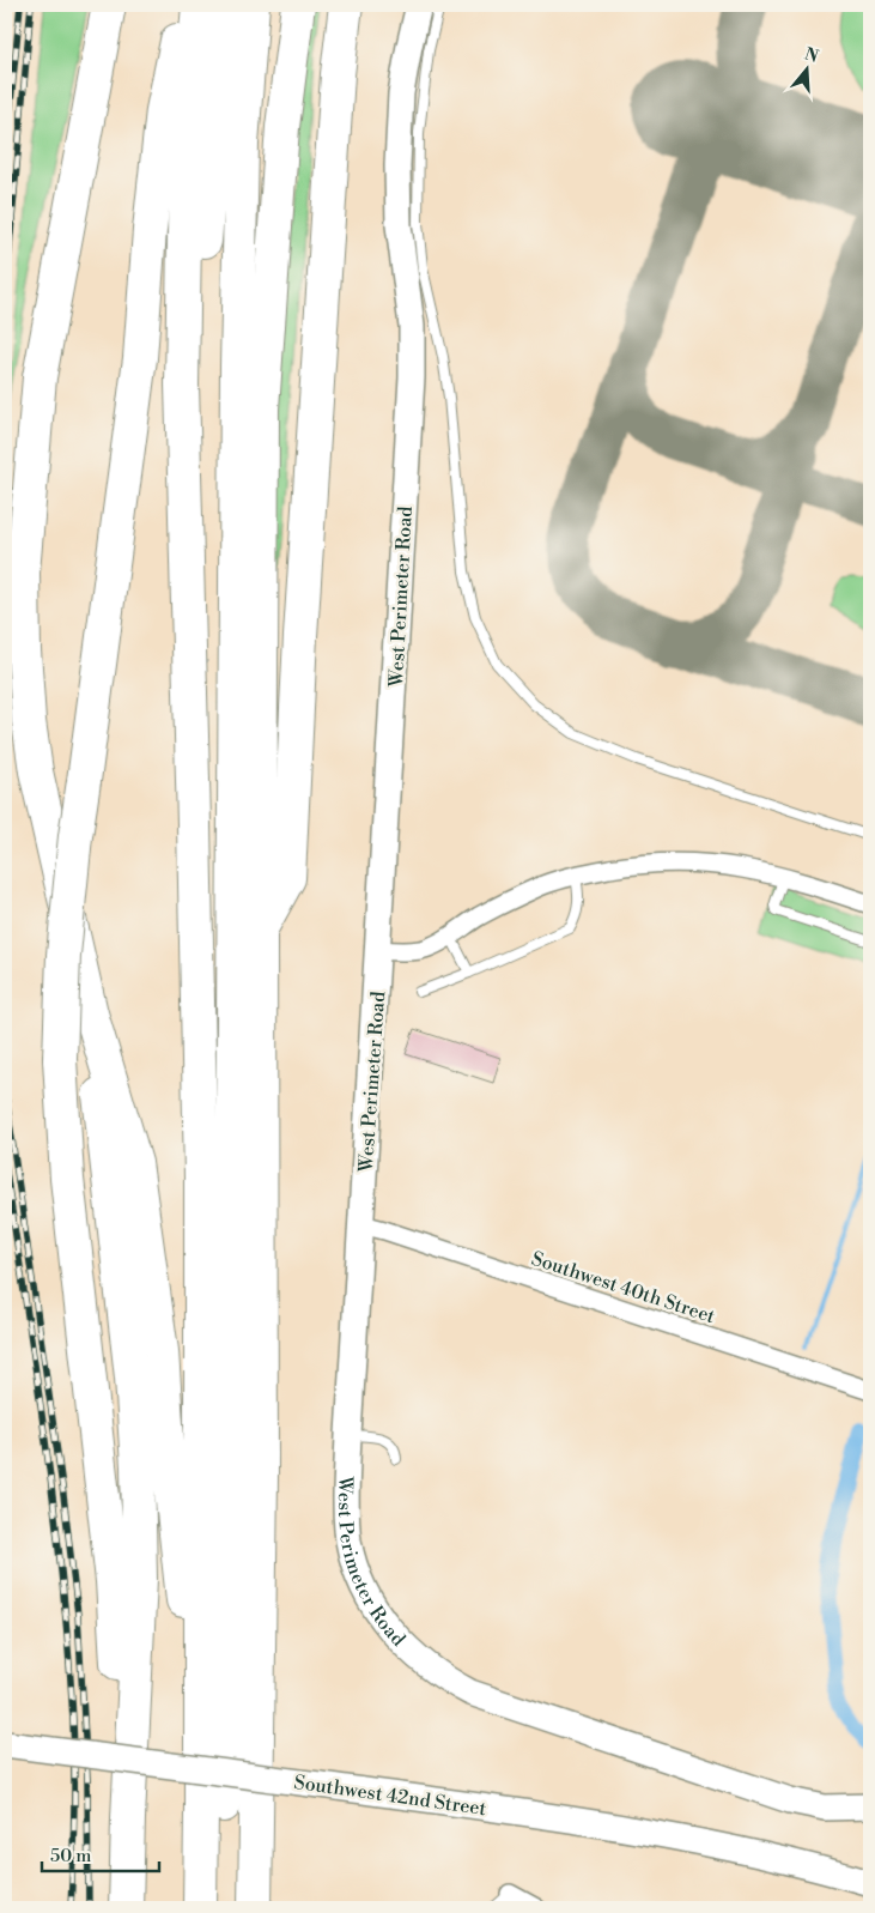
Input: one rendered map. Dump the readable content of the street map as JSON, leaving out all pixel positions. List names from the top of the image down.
{
  "streets": {
    "street": ["West Perimeter Road", "Southwest 40th Street", "Southwest 42nd Street"]
  },
  "crossings": [
    ["West Perimeter Road", "Southwest 40th Street"]
  ],
  "scale_bar": "50 m",
  "north": "top"
}
